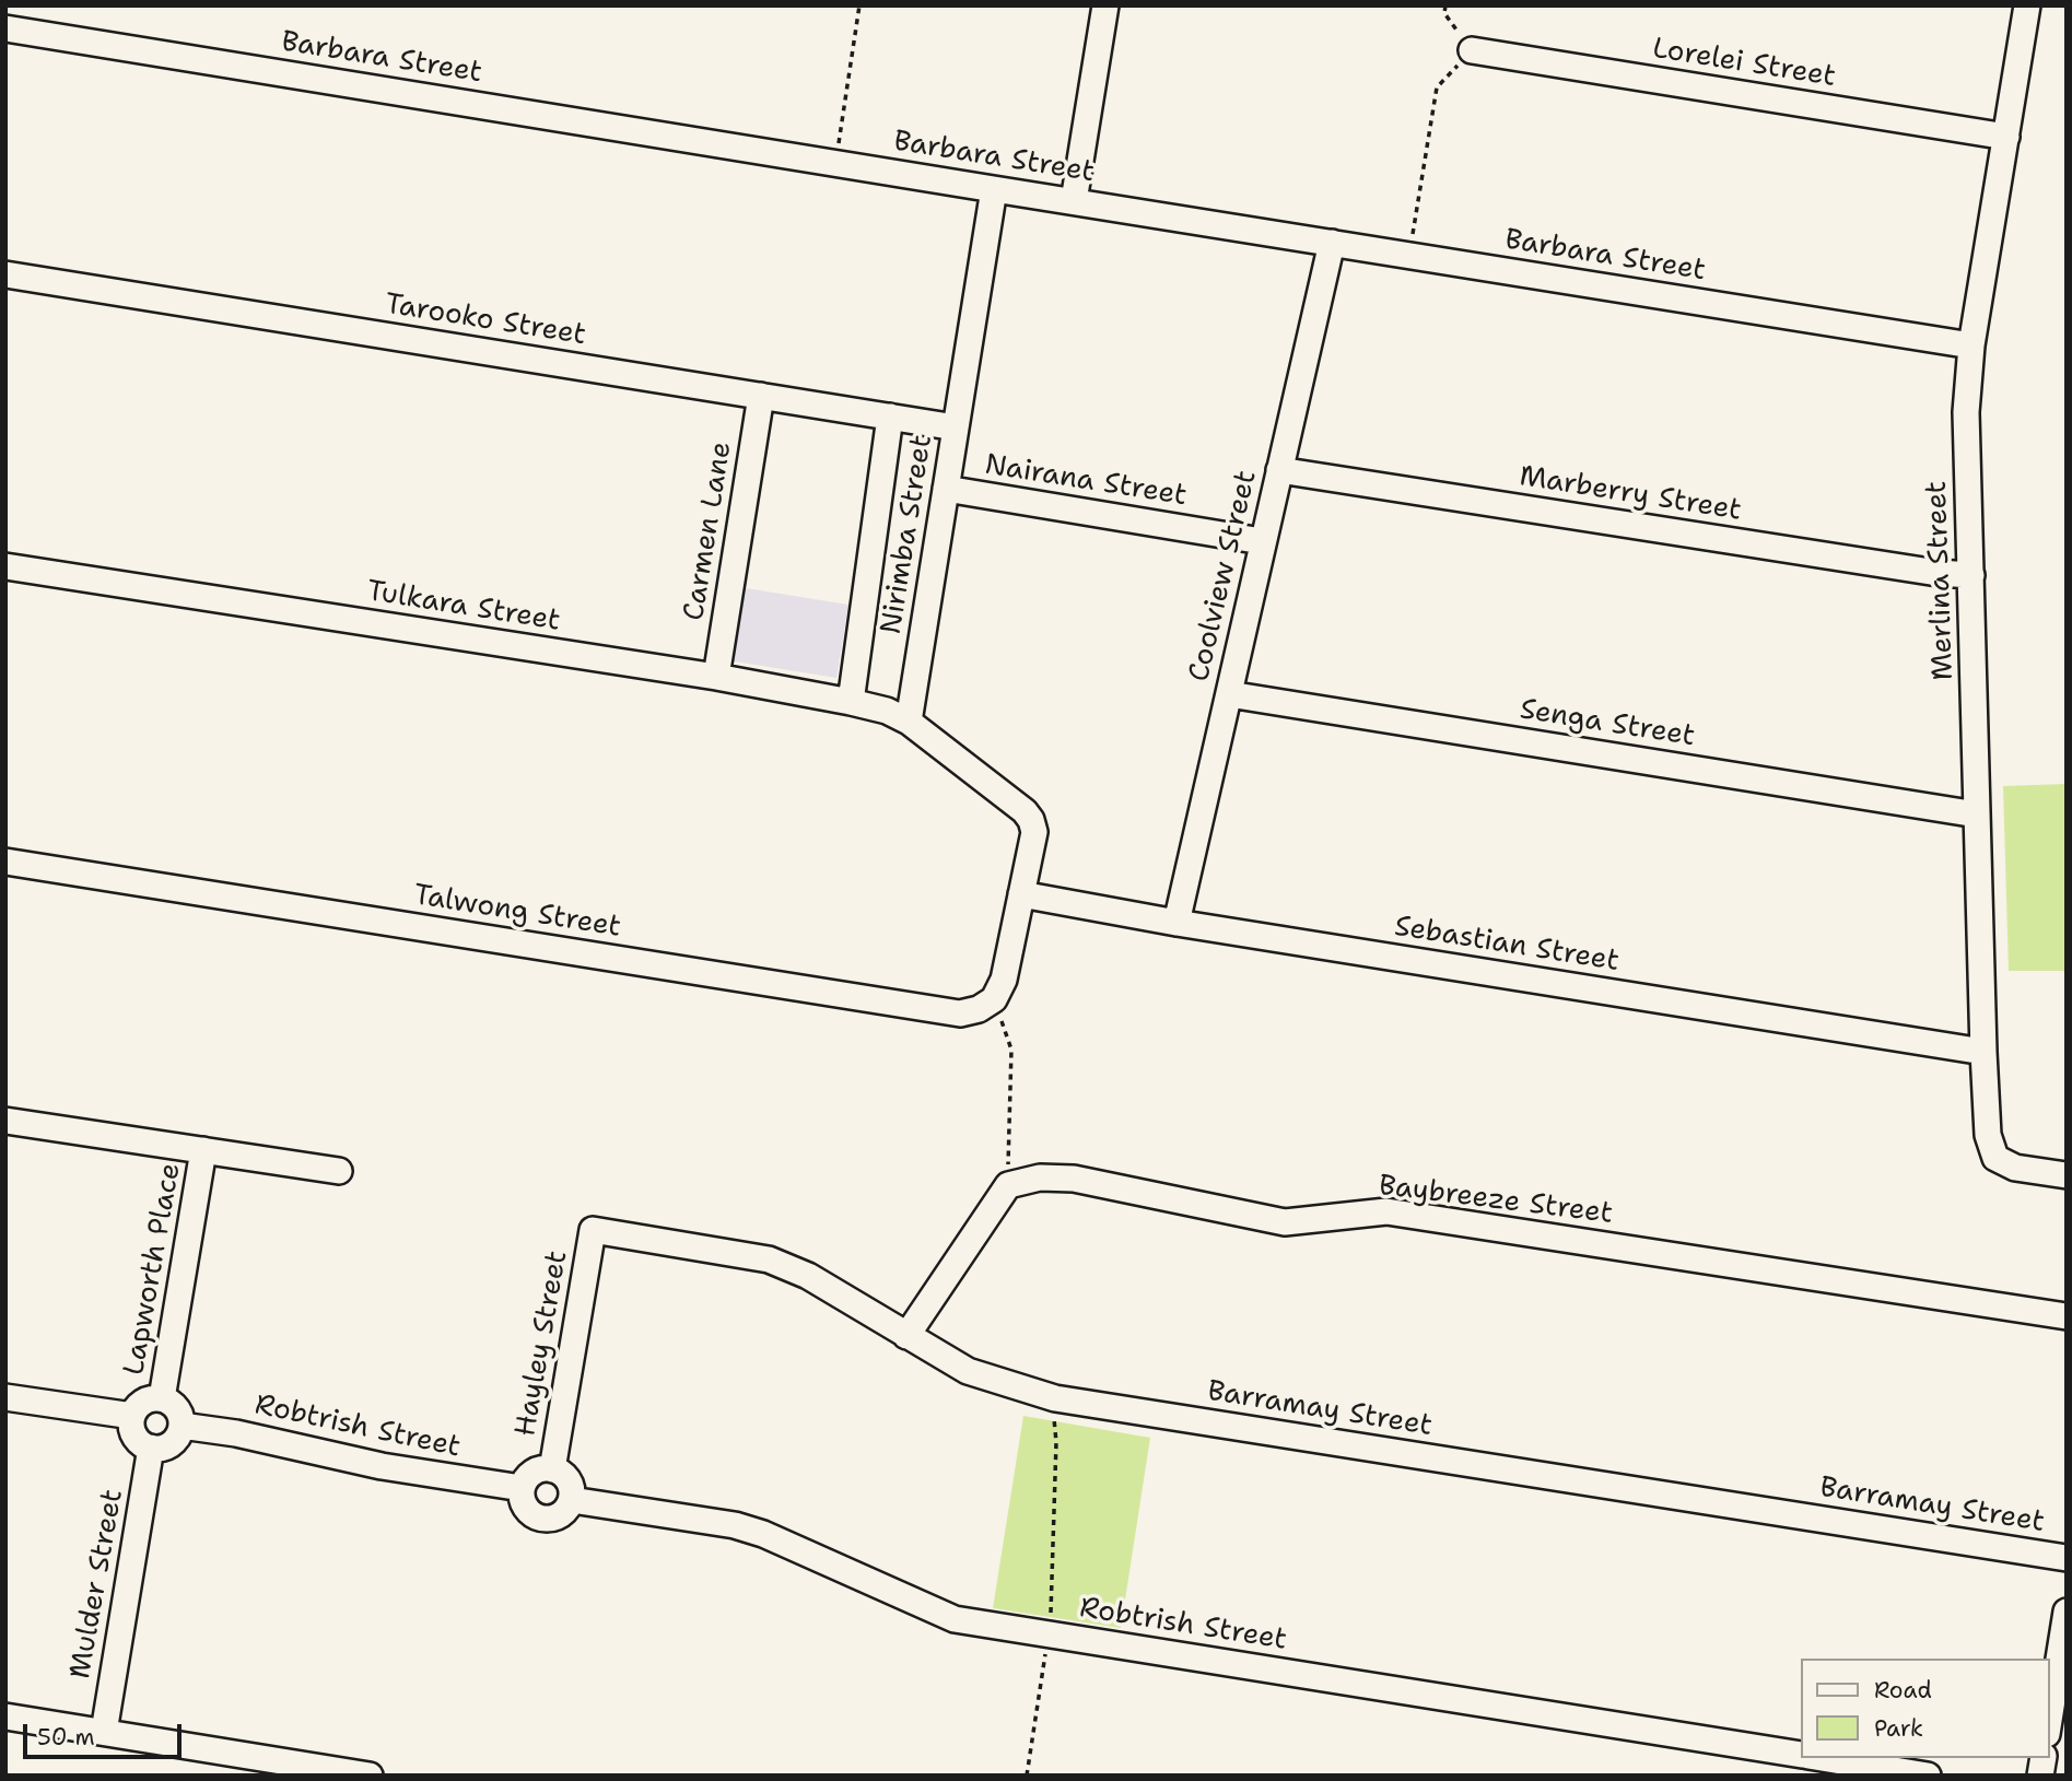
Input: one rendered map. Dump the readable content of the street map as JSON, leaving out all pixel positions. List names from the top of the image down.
{
  "streets": {
    "street": [
      "Barbara Street",
      "Lorelei Street",
      "Tarooko Street",
      "Nairana Street",
      "Marberry Street",
      "Carmen Lane",
      "Nirimba Street",
      "Coolview Street",
      "Merlina Street",
      "Tulkara Street",
      "Senga Street",
      "Talwong Street",
      "Sebastian Street",
      "Baybreeze Street",
      "Lapworth Place",
      "Hayley Street",
      "Barramay Street",
      "Robtrish Street",
      "Mulder Street"
    ]
  },
  "crossings": [
    ["Barbara Street", "Nirimba Street"],
    ["Barbara Street", "Coolview Street"],
    ["Barbara Street", "Merlina Street"],
    ["Lorelei Street", "Merlina Street"],
    ["Tarooko Street", "Carmen Lane"],
    ["Tarooko Street", "Nirimba Street"],
    ["Nairana Street", "Nirimba Street"],
    ["Nairana Street", "Coolview Street"],
    ["Marberry Street", "Coolview Street"],
    ["Marberry Street", "Merlina Street"],
    ["Carmen Lane", "Tulkara Street"],
    ["Nirimba Street", "Tulkara Street"],
    ["Coolview Street", "Senga Street"],
    ["Coolview Street", "Sebastian Street"],
    ["Merlina Street", "Senga Street"],
    ["Merlina Street", "Sebastian Street"],
    ["Lapworth Place", "Robtrish Street"],
    ["Lapworth Place", "Mulder Street"],
    ["Hayley Street", "Barramay Street"],
    ["Hayley Street", "Robtrish Street"],
    ["Robtrish Street", "Mulder Street"]
  ],
  "legend": ["Road", "Park"],
  "scale_bar": "50 m"
}
